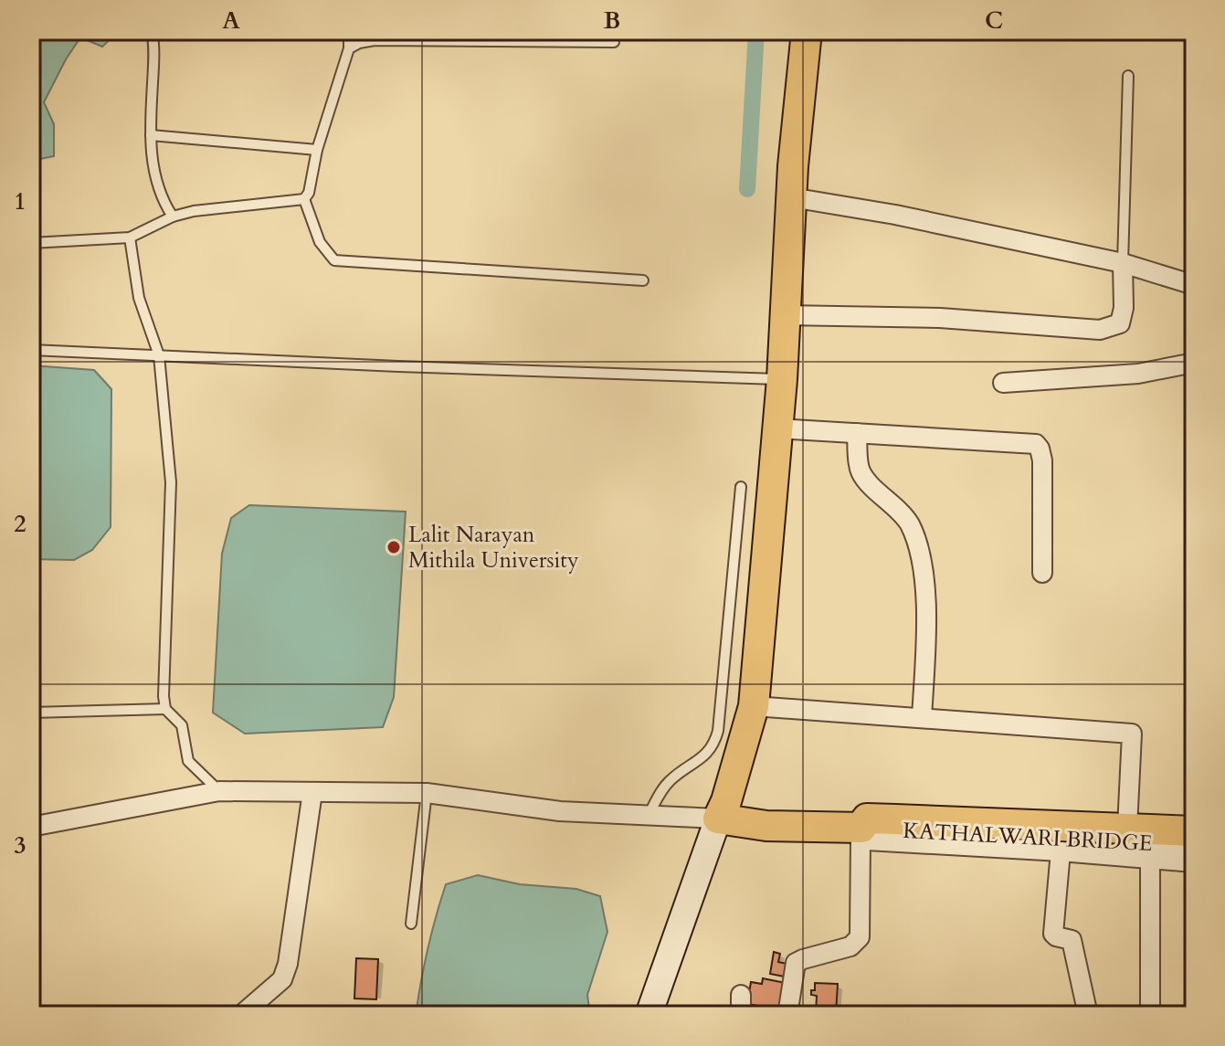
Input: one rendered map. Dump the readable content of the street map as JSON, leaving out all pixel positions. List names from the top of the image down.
{
  "streets": {
    "main road": ["KATHALWARI BRIDGE"]
  },
  "places": ["Lalit Narayan Mithila University"],
  "grid": {
    "columns": ["A", "B", "C"],
    "rows": ["1", "2", "3"]
  }
}
